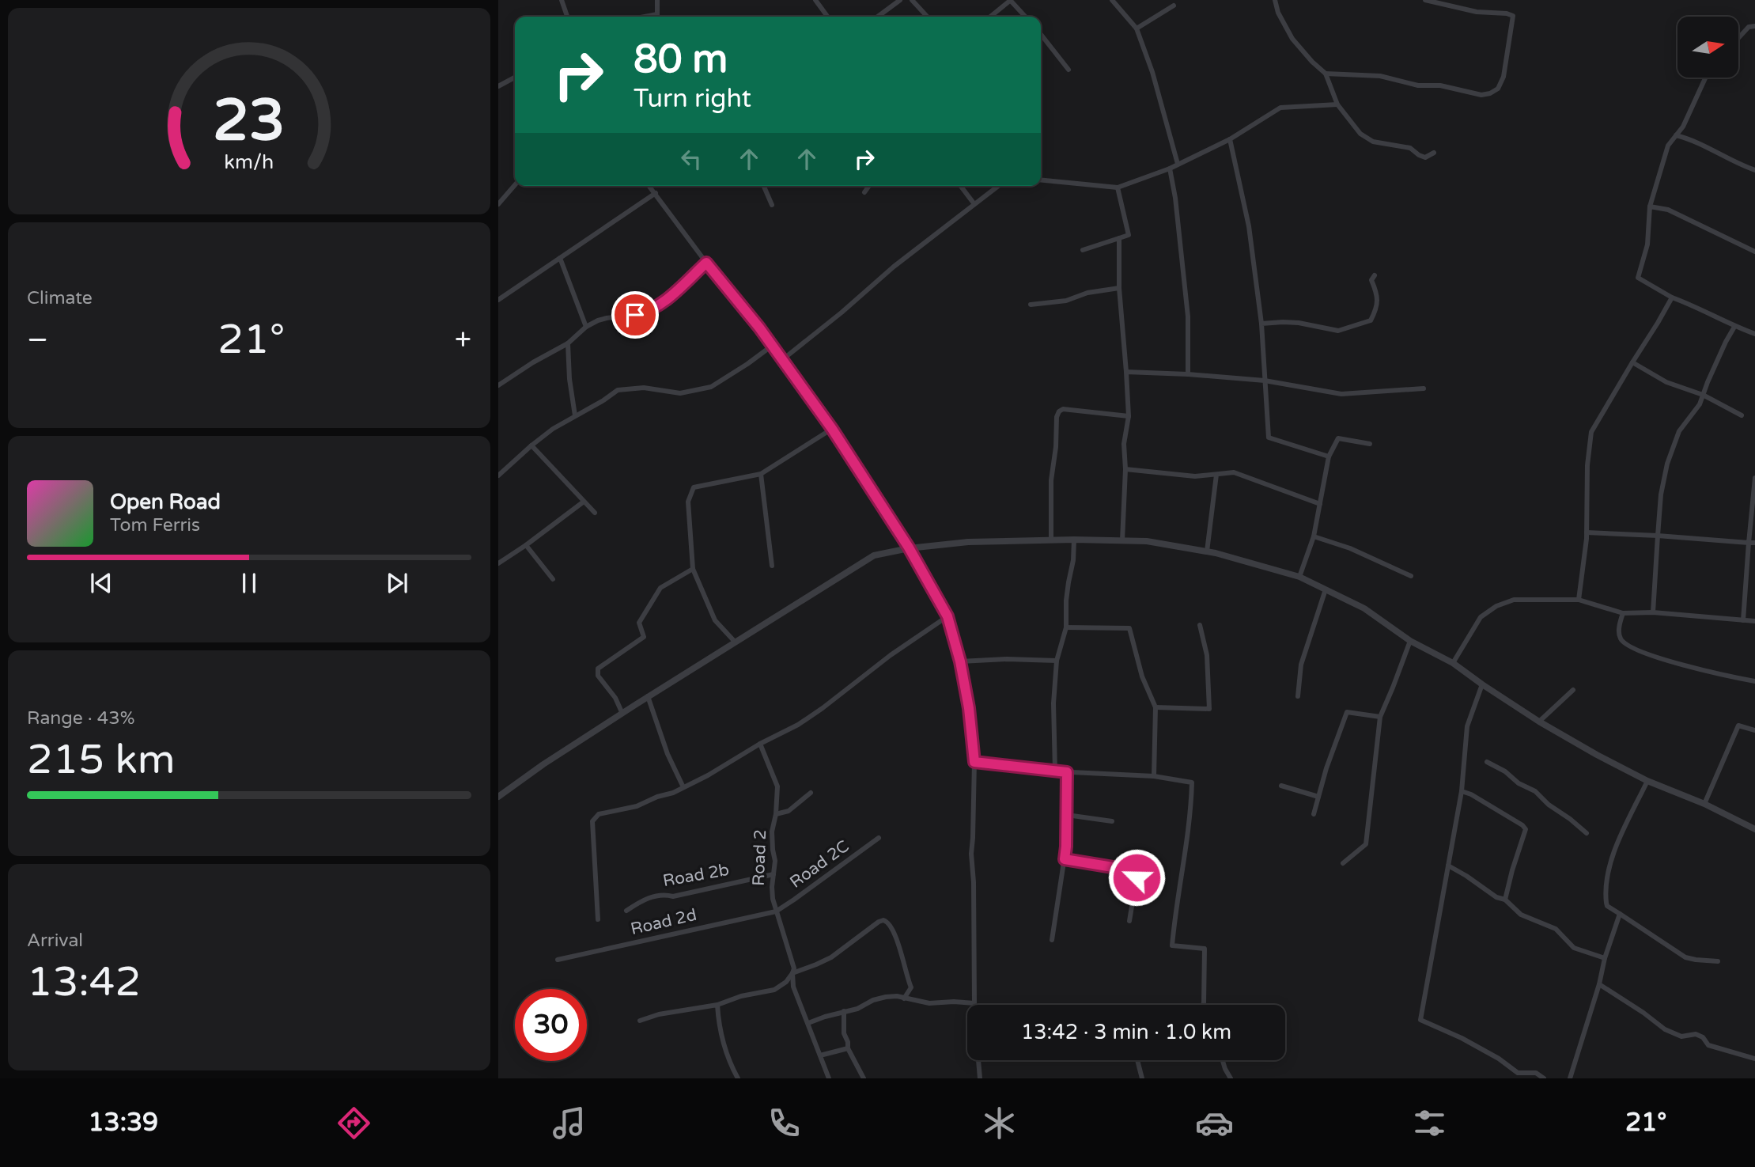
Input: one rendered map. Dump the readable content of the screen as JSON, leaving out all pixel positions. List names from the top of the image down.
{
  "streets": {
    "street": [
      "Road 2",
      "Road 2C",
      "Road 2b",
      "Road 2d"
    ]
  },
  "crossings": [
    ["Road 2", "Road 2C"],
    ["Road 2", "Road 2b"],
    ["Road 2", "Road 2d"],
    ["Road 2C", "Road 2d"]
  ],
  "north": "right",
  "page": {
    "turn": ["80 m", "Turn right"],
    "tile": [
      "Climate",
      ["Range · 43%", "215 km"],
      ["Arrival", "13:42"]
    ],
    "heat": ["−", "21°", "+"],
    "song": ["Open Road", "Tom Ferris"],
    "limit": "30",
    "trip": "13:42 · 3 min · 1.0 km",
    "tabs": ["13:39", "21°"],
    "gauge": ["23", "km/h"]
  }
}
